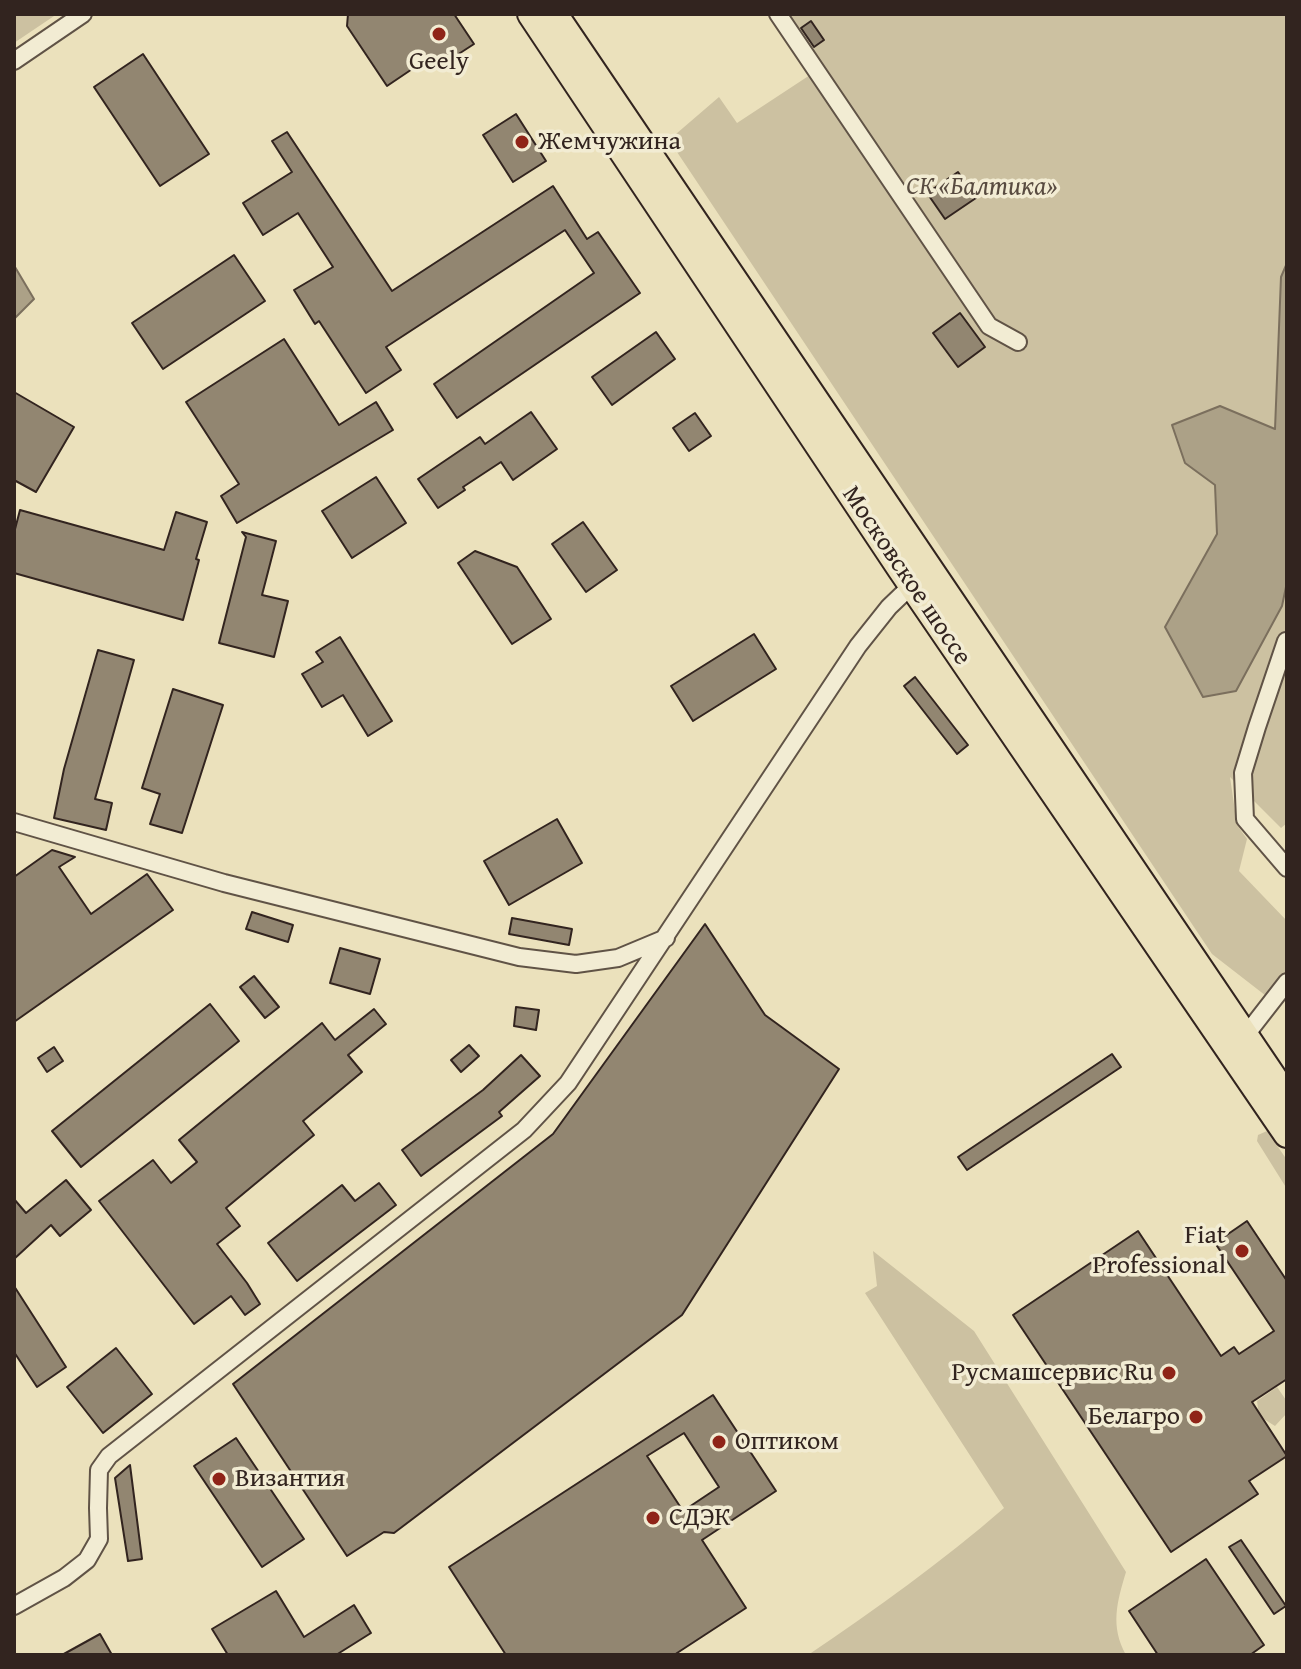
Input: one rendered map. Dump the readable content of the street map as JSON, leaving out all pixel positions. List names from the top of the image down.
{
  "streets": {
    "main road": ["Московское шоссе"]
  },
  "parks": ["СК «Балтика»"],
  "places": [
    "Geely",
    "Жемчужина",
    "Fiat Professional",
    "Русмашсервис Ru",
    "Белагро",
    "Оптиком",
    "Византия",
    "СДЭК"
  ]
}
